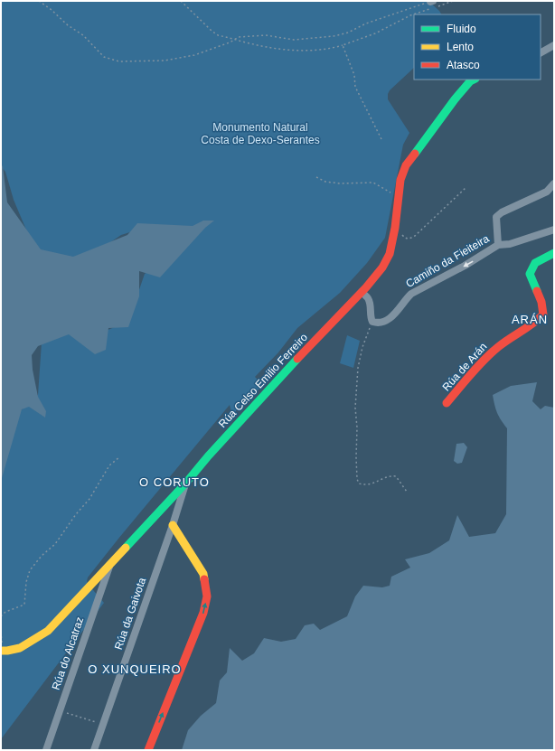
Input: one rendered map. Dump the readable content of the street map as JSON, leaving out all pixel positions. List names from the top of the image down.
{
  "streets": {
    "street": [
      "Camiño da Fieiteira",
      "Rúa de Arán",
      "Rúa Celso Emilio Ferreiro",
      "Rúa da Gaivota",
      "Rúa do Alcatraz"
    ]
  },
  "crossings": [
    ["Rúa Celso Emilio Ferreiro", "Rúa da Gaivota"],
    ["Rúa Celso Emilio Ferreiro", "Rúa do Alcatraz"]
  ],
  "one_way": ["Camiño da Fieiteira"],
  "districts": ["ARÁN", "O CORUTO", "O XUNQUEIRO"],
  "parks": ["Monumento Natural Costa de Dexo-Serantes"],
  "legend": ["Fluido", "Lento", "Atasco"]
}
